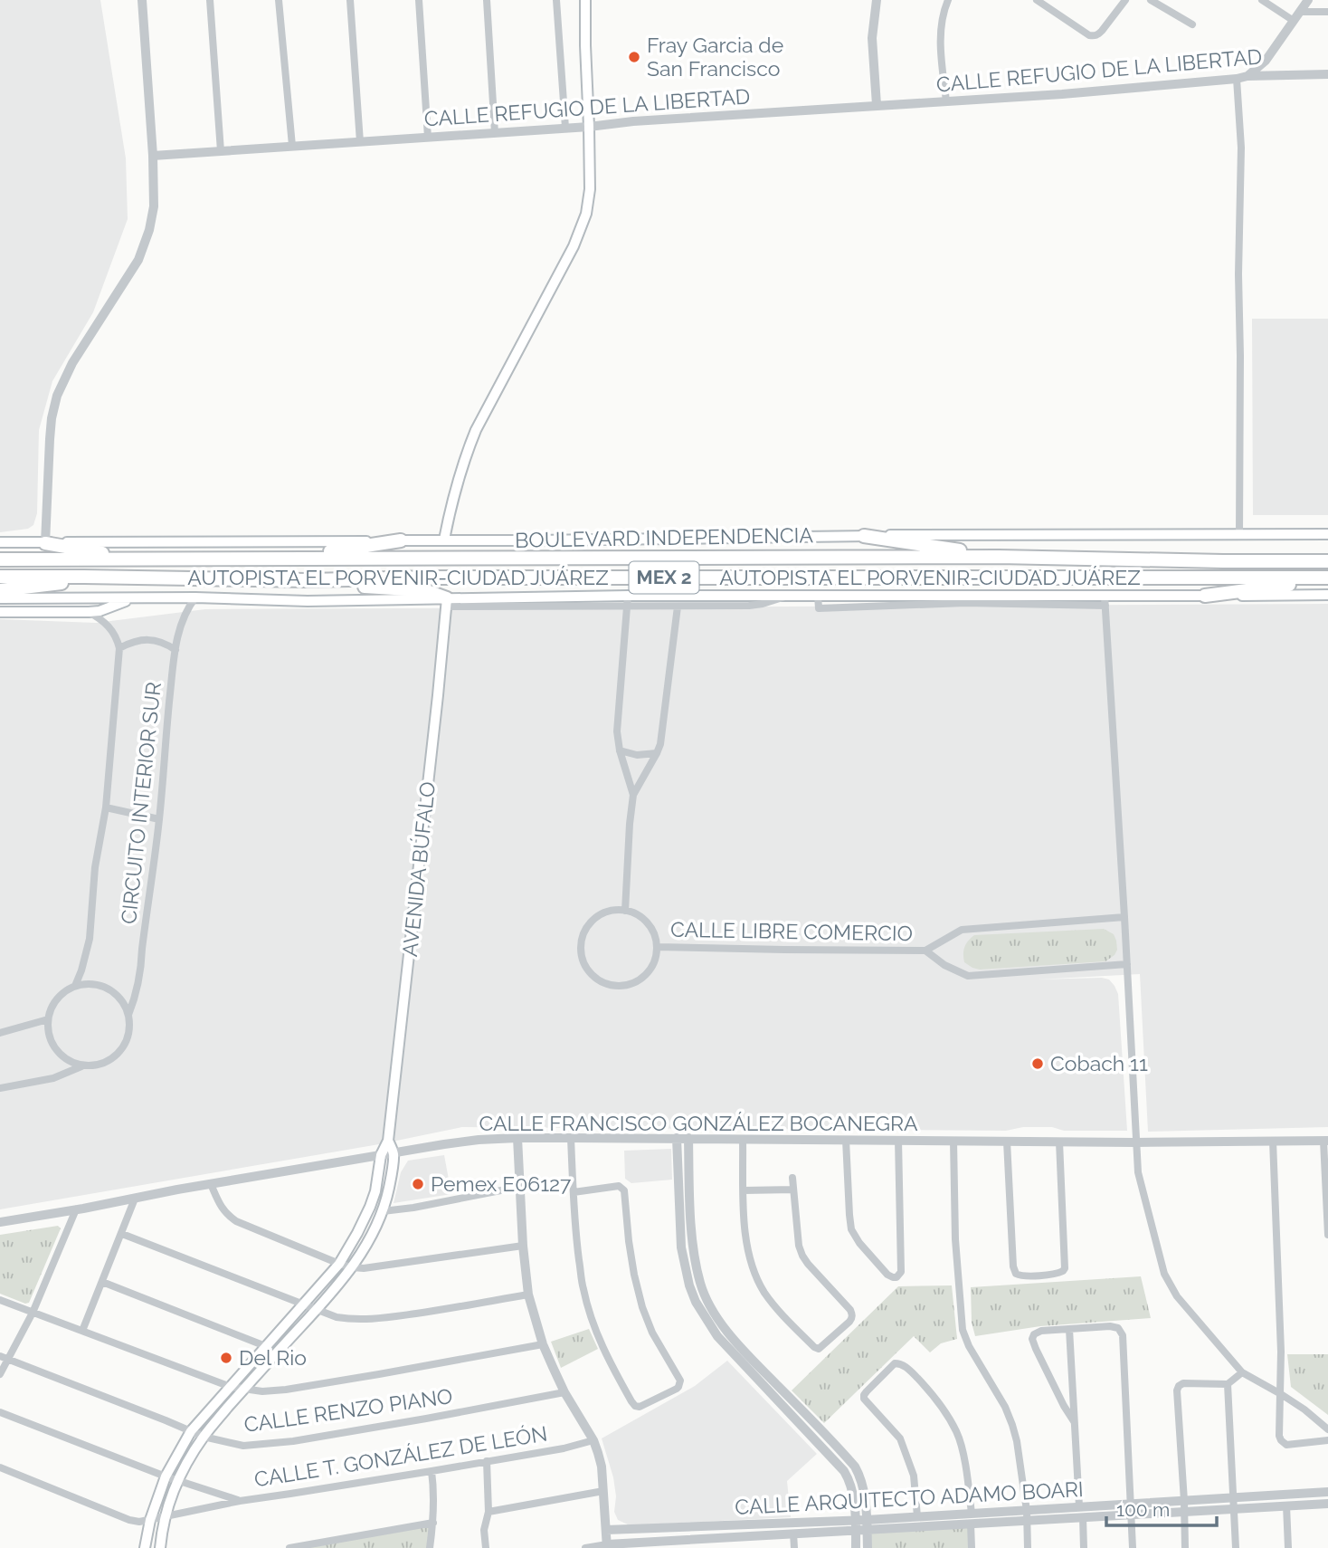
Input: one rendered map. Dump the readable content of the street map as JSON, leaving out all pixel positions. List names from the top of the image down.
{
  "streets": {
    "highway": ["AUTOPISTA EL PORVENIR-CIUDAD JUÁREZ", "MEX 2"],
    "main road": ["BOULEVARD INDEPENDENCIA", "AVENIDA BÚFALO"],
    "street": [
      "CALLE REFUGIO DE LA LIBERTAD",
      "CIRCUITO INTERIOR SUR",
      "CALLE LIBRE COMERCIO",
      "CALLE FRANCISCO GONZÁLEZ BOCANEGRA",
      "CALLE RENZO PIANO",
      "CALLE T. GONZÁLEZ DE LEÓN",
      "CALLE ARQUITECTO ADAMO BOARI"
    ]
  },
  "crossings": [
    ["AVENIDA BÚFALO", "CALLE FRANCISCO GONZÁLEZ BOCANEGRA"],
    ["AVENIDA BÚFALO", "CALLE RENZO PIANO"],
    ["AVENIDA BÚFALO", "CALLE T. GONZÁLEZ DE LEÓN"]
  ],
  "places": [
    "Fray Garcia de San Francisco",
    "Cobach 11",
    "Pemex E06127",
    "Del Rio"
  ],
  "scale_bar": "100 m"
}
